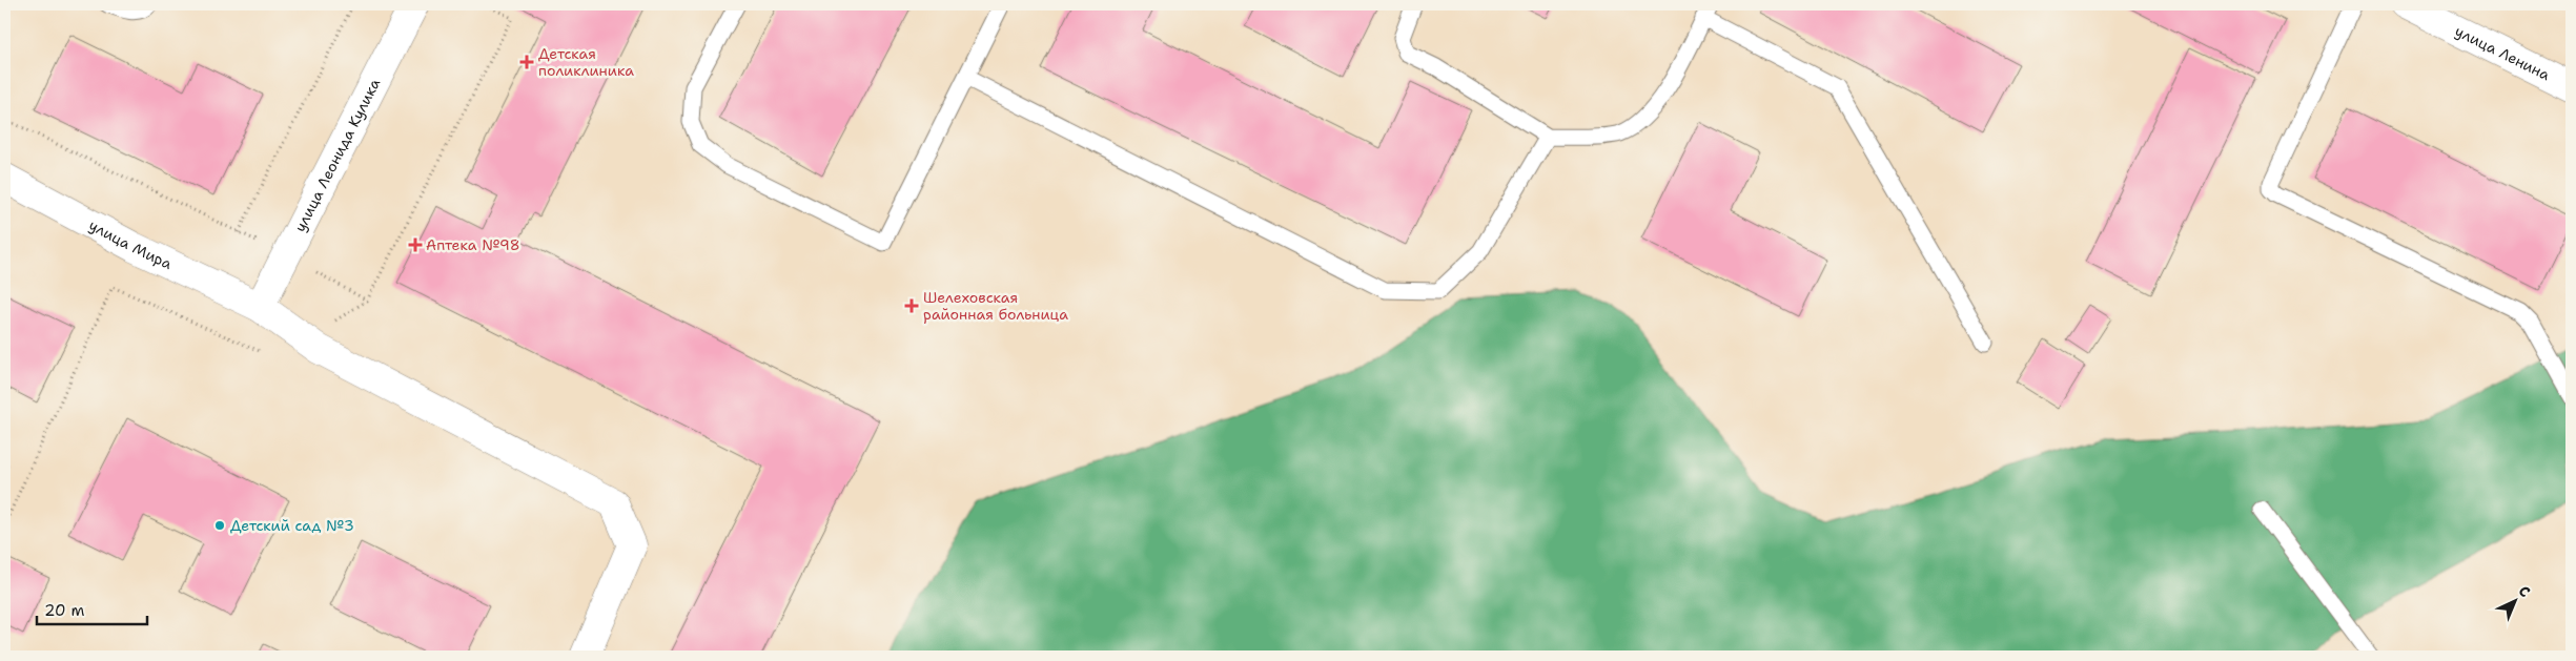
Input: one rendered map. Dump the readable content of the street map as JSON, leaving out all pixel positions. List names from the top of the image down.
{
  "streets": {
    "street": ["улица Ленина", "улица Леонида Кулика", "улица Мира"]
  },
  "crossings": [
    ["улица Леонида Кулика", "улица Мира"]
  ],
  "places": {
    "health": ["Детская поликлиника", "Аптека №98", "Шелеховская районная больница"],
    "other": ["Детский сад №3"]
  },
  "scale_bar": "20 m",
  "north": "top right"
}
